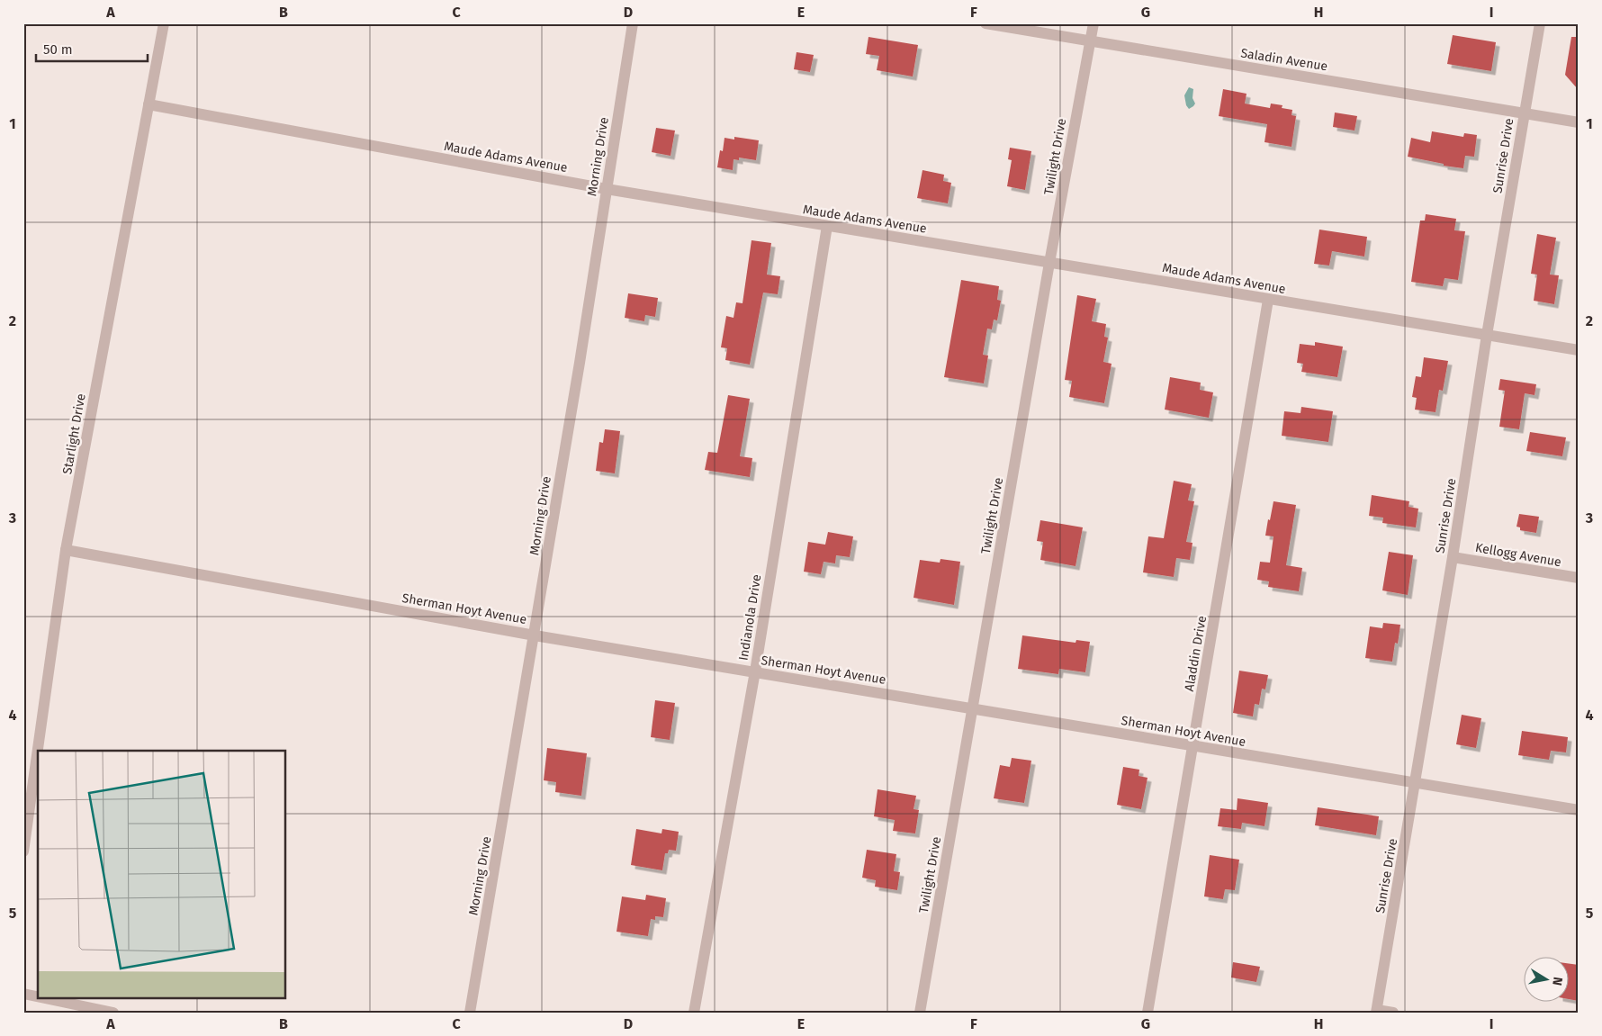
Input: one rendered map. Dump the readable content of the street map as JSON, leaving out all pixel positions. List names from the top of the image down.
{
  "streets": {
    "street": [
      "Saladin Avenue",
      "Sunrise Drive",
      "Maude Adams Avenue",
      "Morning Drive",
      "Twilight Drive",
      "Starlight Drive",
      "Kellogg Avenue",
      "Sherman Hoyt Avenue",
      "Indianola Drive",
      "Aladdin Drive"
    ]
  },
  "crossings": [
    ["Saladin Avenue", "Sunrise Drive"],
    ["Saladin Avenue", "Twilight Drive"],
    ["Sunrise Drive", "Maude Adams Avenue"],
    ["Sunrise Drive", "Kellogg Avenue"],
    ["Sunrise Drive", "Sherman Hoyt Avenue"],
    ["Maude Adams Avenue", "Morning Drive"],
    ["Maude Adams Avenue", "Twilight Drive"],
    ["Maude Adams Avenue", "Starlight Drive"],
    ["Maude Adams Avenue", "Indianola Drive"],
    ["Maude Adams Avenue", "Aladdin Drive"],
    ["Morning Drive", "Sherman Hoyt Avenue"],
    ["Twilight Drive", "Sherman Hoyt Avenue"],
    ["Starlight Drive", "Sherman Hoyt Avenue"],
    ["Sherman Hoyt Avenue", "Indianola Drive"],
    ["Sherman Hoyt Avenue", "Aladdin Drive"]
  ],
  "scale_bar": "50 m",
  "north": "right",
  "grid": {
    "columns": [
      "A",
      "B",
      "C",
      "D",
      "E",
      "F",
      "G",
      "H",
      "I"
    ],
    "rows": [
      "1",
      "2",
      "3",
      "4",
      "5"
    ]
  }
}
